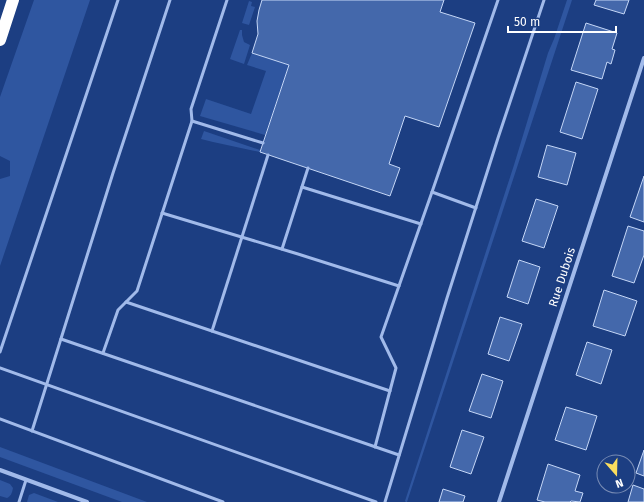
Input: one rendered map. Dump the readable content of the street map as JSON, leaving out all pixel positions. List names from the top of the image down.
{
  "streets": {
    "street": ["Rue Dubois"]
  },
  "scale_bar": "50 m",
  "north": "bottom"
}
